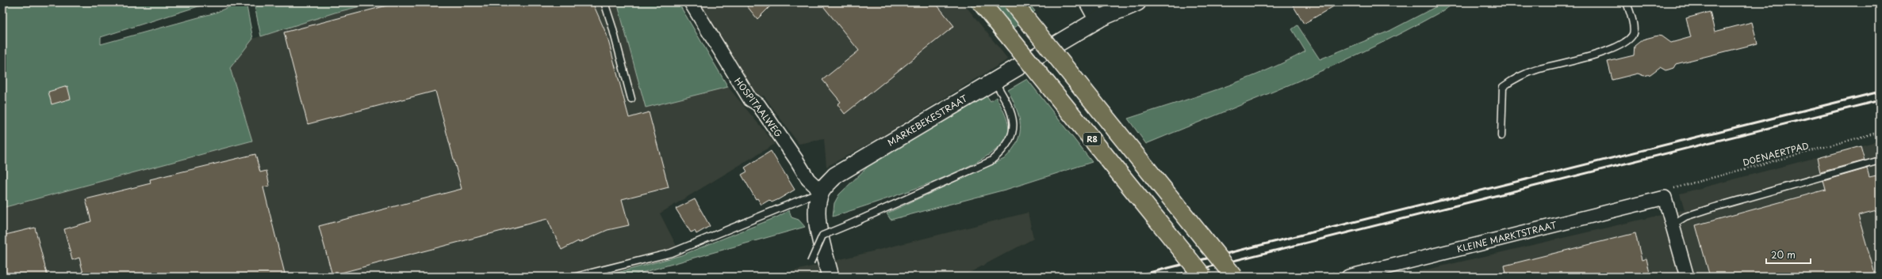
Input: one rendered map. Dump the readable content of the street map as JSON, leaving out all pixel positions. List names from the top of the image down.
{
  "streets": {
    "highway": ["R8"],
    "street": ["HOSPITAALWEG", "MARKEBEKESTRAAT", "KLEINE MARKTSTRAAT"],
    "path": ["DOENAERTPAD"]
  },
  "crossings": [
    ["HOSPITAALWEG", "MARKEBEKESTRAAT"]
  ],
  "scale_bar": "20 m"
}
